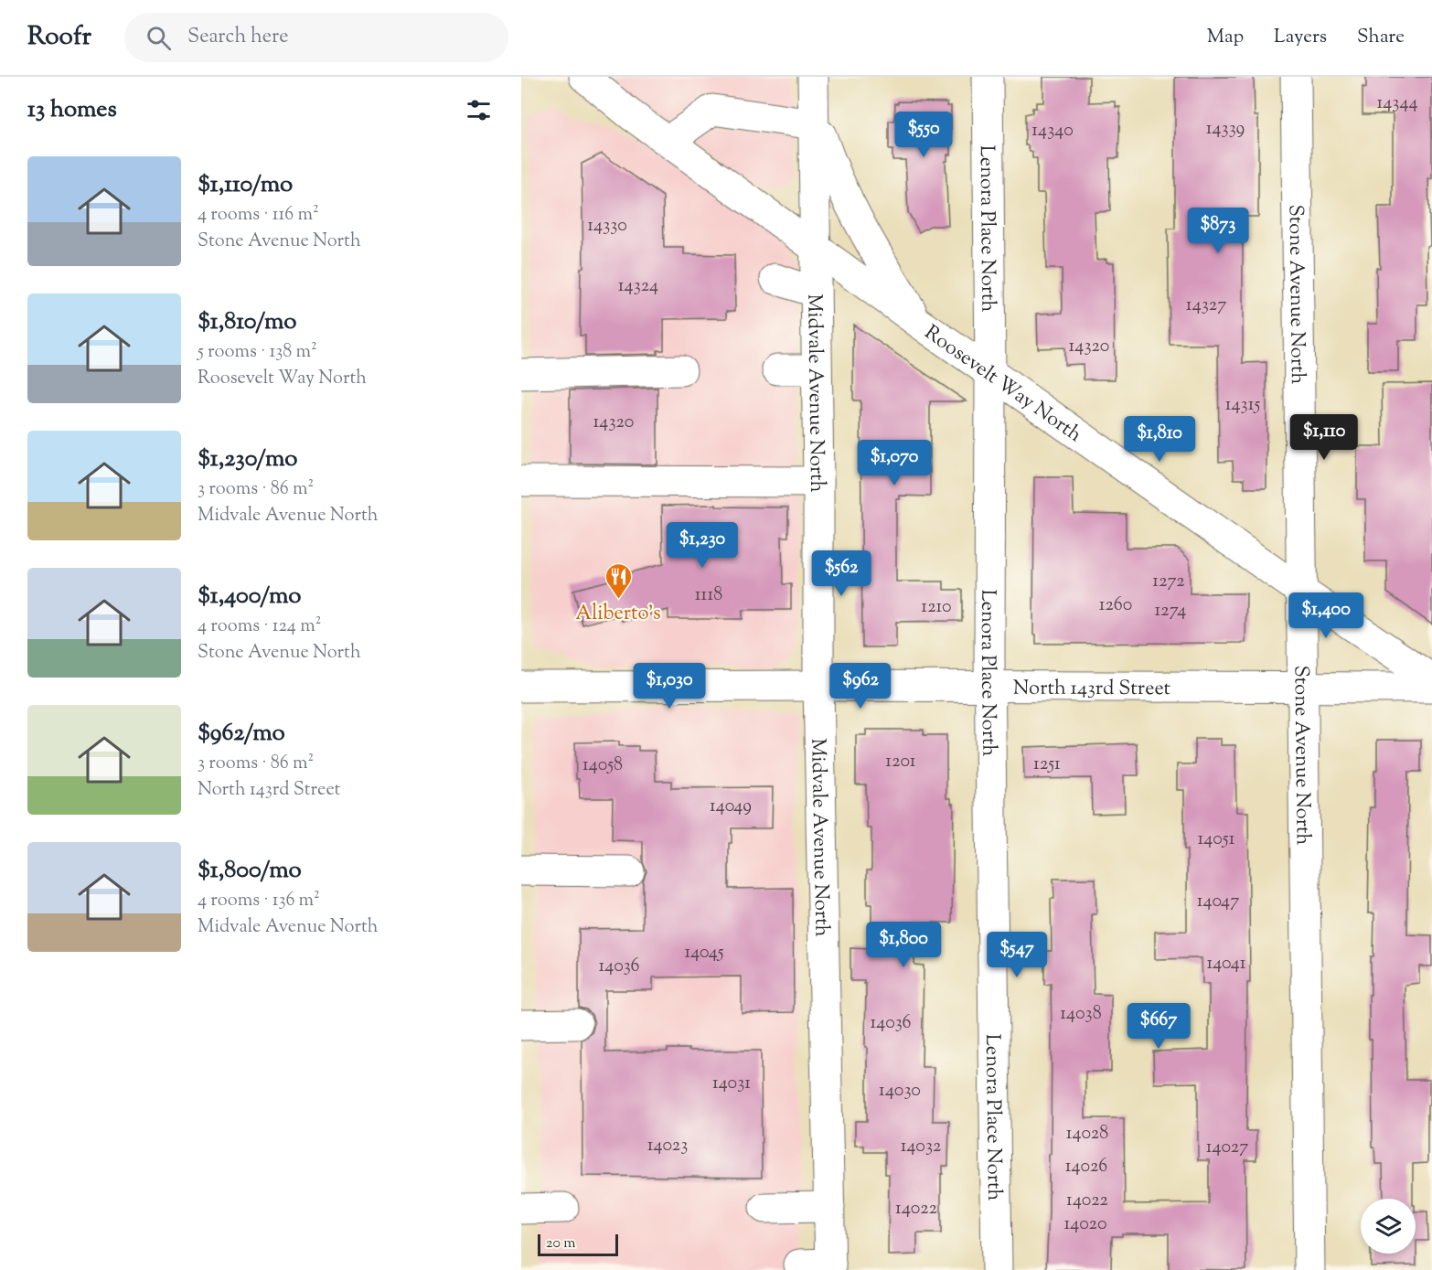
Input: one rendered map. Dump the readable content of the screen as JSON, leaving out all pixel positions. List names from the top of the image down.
{
  "streets": {
    "street": [
      "Lenora Place North",
      "Stone Avenue North",
      "Roosevelt Way North",
      "Midvale Avenue North",
      "North 143rd Street"
    ]
  },
  "crossings": [
    ["Lenora Place North", "Roosevelt Way North"],
    ["Lenora Place North", "North 143rd Street"],
    ["Stone Avenue North", "Roosevelt Way North"],
    ["Stone Avenue North", "North 143rd Street"],
    ["Roosevelt Way North", "Midvale Avenue North"],
    ["Midvale Avenue North", "North 143rd Street"]
  ],
  "places": {
    "restaurant": ["Aliberto's"]
  },
  "house_numbers": [
    "14344",
    "14339",
    "14340",
    "14330",
    "14324",
    "14327",
    "14320",
    "14315",
    "14320",
    "1272",
    "1118",
    "1260",
    "1210",
    "1274",
    "1201",
    "1251",
    "14058",
    "14049",
    "14051",
    "14047",
    "14045",
    "14041",
    "14036",
    "14038",
    "14036",
    "14031",
    "14030",
    "14028",
    "14023",
    "14032",
    "14027",
    "14026",
    "14022",
    "14022",
    "14020"
  ],
  "scale_bar": "20 m",
  "page": {
    "header": "Roofr",
    "search": "Search here",
    "nav": ["Map", "Layers", "Share"],
    "heading": "13 homes",
    "price": [
      "$550",
      "$873",
      "$1,110",
      "$1,810",
      "$1,070",
      "$1,230",
      "$562",
      "$1,400",
      "$1,030",
      "$962",
      "$1,800",
      "$547",
      "$667"
    ],
    "list": [
      {
        "name": "$1,110/mo",
        "note": "4 rooms · 116 m² · Stone Avenue North"
      },
      {
        "name": "$1,810/mo",
        "note": "5 rooms · 138 m² · Roosevelt Way North"
      },
      {
        "name": "$1,230/mo",
        "note": "3 rooms · 86 m² · Midvale Avenue North"
      },
      {
        "name": "$1,400/mo",
        "note": "4 rooms · 124 m² · Stone Avenue North"
      },
      {
        "name": "$962/mo",
        "note": "3 rooms · 86 m² · North 143rd Street"
      },
      {
        "name": "$1,800/mo",
        "note": "4 rooms · 136 m² · Midvale Avenue North"
      }
    ],
    "scale": "20 m"
  }
}
